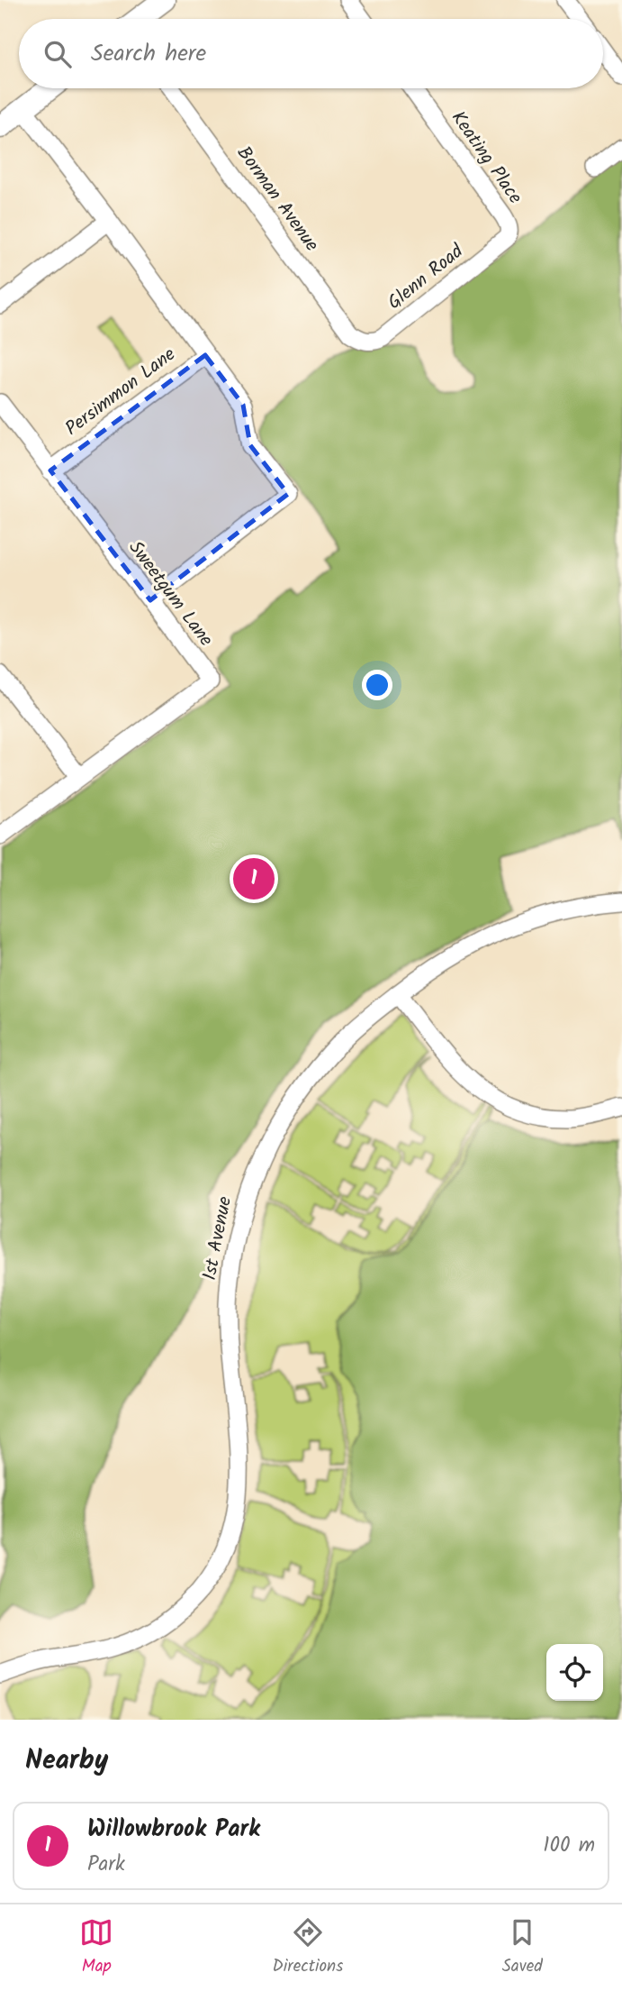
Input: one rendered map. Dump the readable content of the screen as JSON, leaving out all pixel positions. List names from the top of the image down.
{
  "streets": {
    "street": [
      "Keating Place",
      "Borman Avenue",
      "Glenn Road",
      "Persimmon Lane",
      "Sweetgum Lane",
      "1st Avenue"
    ]
  },
  "crossings": [
    ["Keating Place", "Glenn Road"],
    ["Borman Avenue", "Glenn Road"],
    ["Persimmon Lane", "Sweetgum Lane"]
  ],
  "page": {
    "search": "Search here",
    "pins": "1",
    "heading": "Nearby",
    "list": [
      {
        "mark": "1",
        "name": "Willowbrook Park",
        "note": "Park",
        "value": "100 m"
      }
    ],
    "nav": ["Map", "Directions", "Saved"]
  }
}
